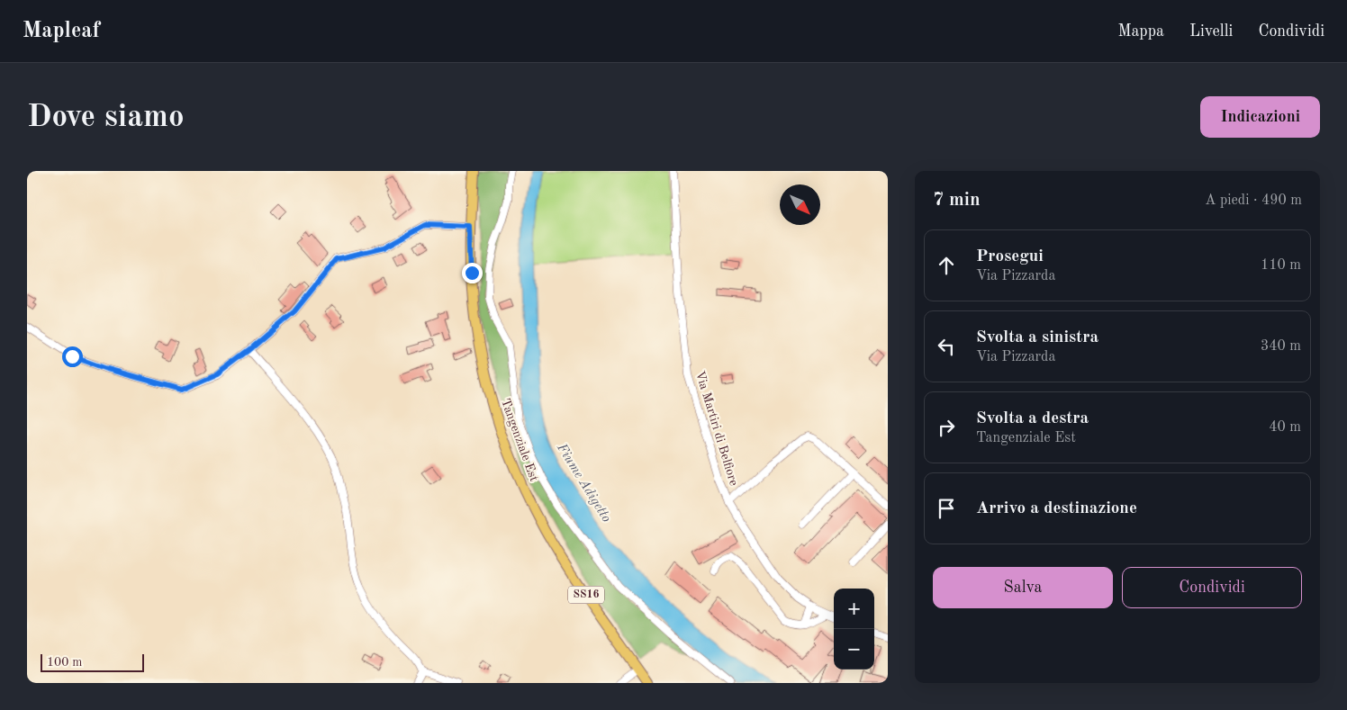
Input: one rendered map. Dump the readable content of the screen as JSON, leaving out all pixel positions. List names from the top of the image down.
{
  "streets": {
    "main road": ["Tangenziale Est", "SS16"],
    "street": ["Via Martiri di Belfiore"]
  },
  "water": ["Fiume Adigetto"],
  "scale_bar": "100 m",
  "north": "bottom right",
  "page": {
    "header": "Mapleaf",
    "nav": ["Mappa", "Livelli", "Condividi"],
    "buttons": [
      "Indicazioni",
      ["Salva", "Condividi"]
    ],
    "title": "Dove siamo",
    "heading": ["7 min", "A piedi · 490 m"],
    "list": [
      ["Prosegui", "Via Pizzarda", "110 m"],
      ["Svolta a sinistra", "Via Pizzarda", "340 m"],
      ["Svolta a destra", "Tangenziale Est", "40 m"],
      "Arrivo a destinazione"
    ],
    "map_buttons": ["+", "−"],
    "scale": "100 m"
  }
}
